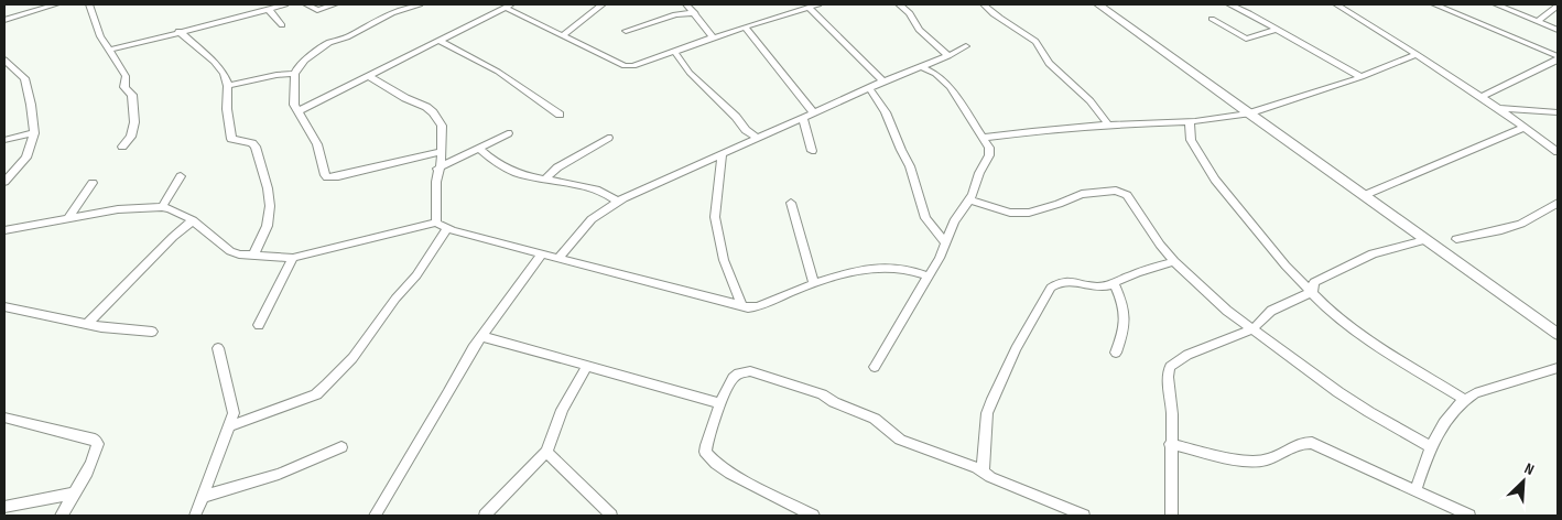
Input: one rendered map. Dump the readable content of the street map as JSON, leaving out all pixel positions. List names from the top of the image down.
{
  "north": "top right"
}
